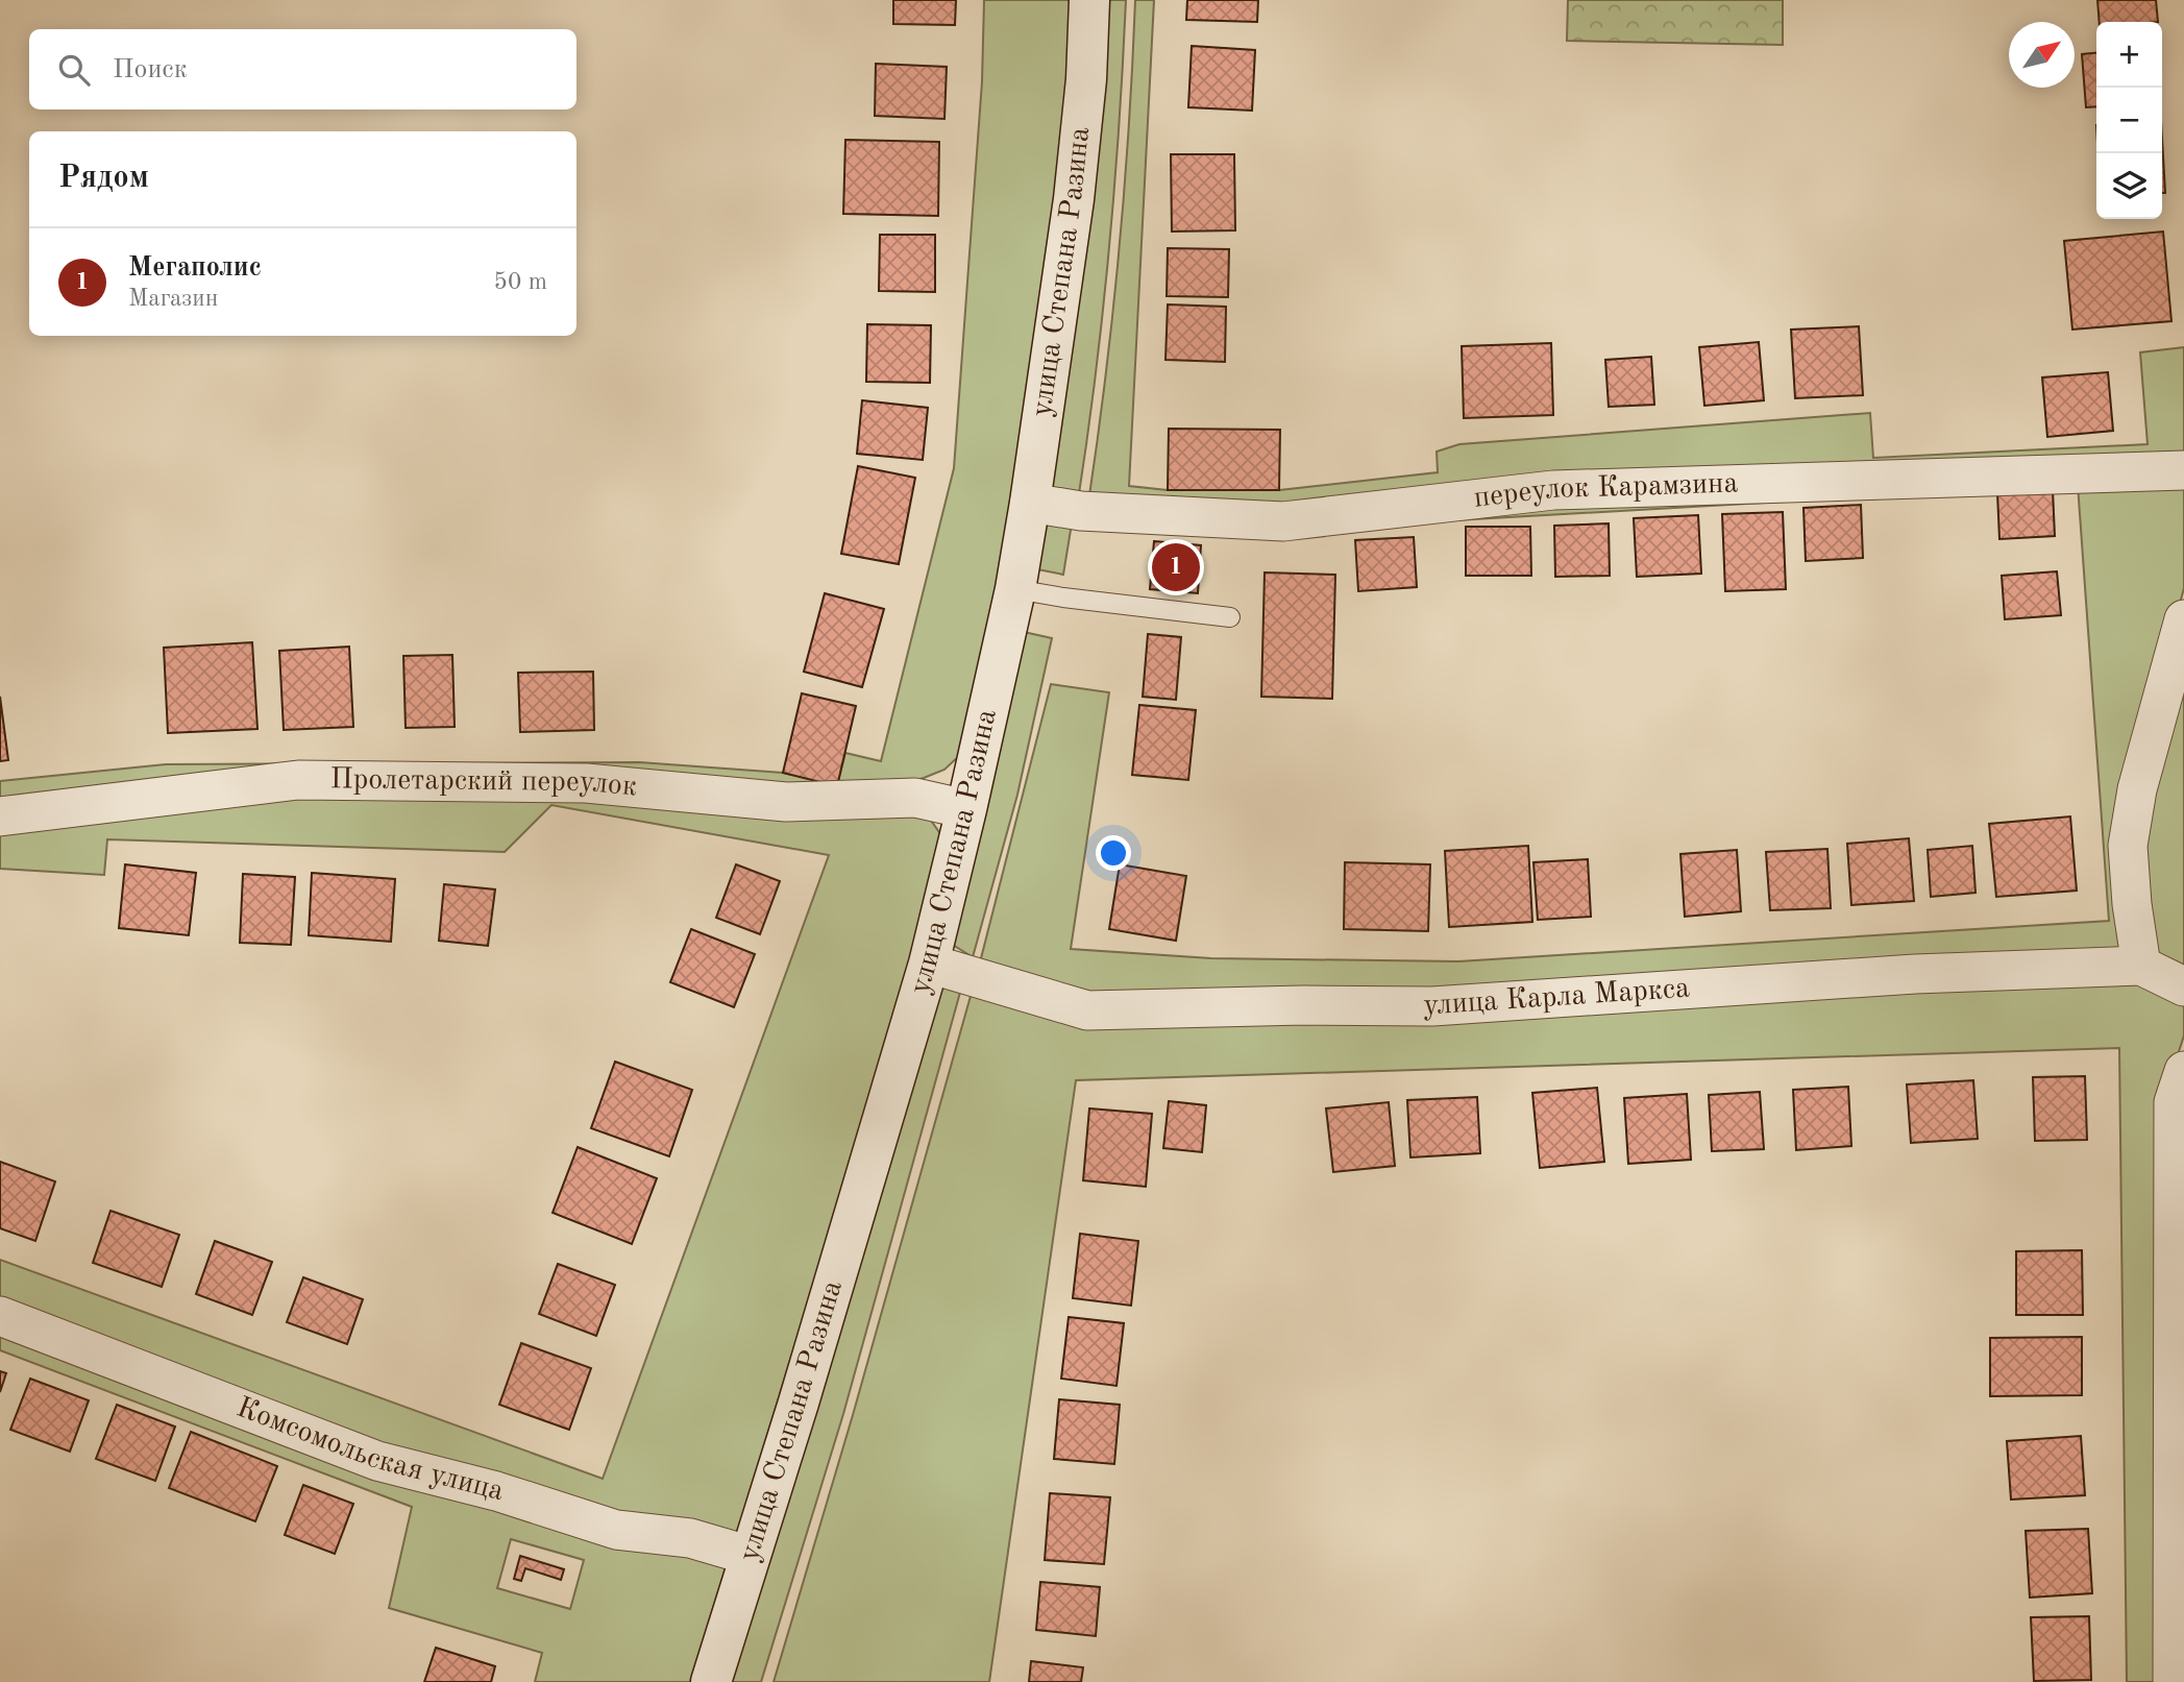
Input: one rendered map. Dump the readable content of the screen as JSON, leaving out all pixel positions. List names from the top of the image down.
{
  "streets": {
    "main road": ["улица Степана Разина"],
    "street": [
      "переулок Карамзина",
      "Пролетарский переулок",
      "улица Карла Маркса",
      "Комсомольская улица"
    ]
  },
  "crossings": [
    ["улица Степана Разина", "переулок Карамзина"],
    ["улица Степана Разина", "Пролетарский переулок"],
    ["улица Степана Разина", "улица Карла Маркса"],
    ["улица Степана Разина", "Комсомольская улица"]
  ],
  "north": "top right",
  "page": {
    "map_buttons": ["+", "−"],
    "search": "Поиск",
    "heading": "Рядом",
    "list": [
      {
        "mark": "1",
        "name": "Мегаполис",
        "note": "Магазин",
        "value": "50 m"
      }
    ],
    "pins": "1"
  }
}
